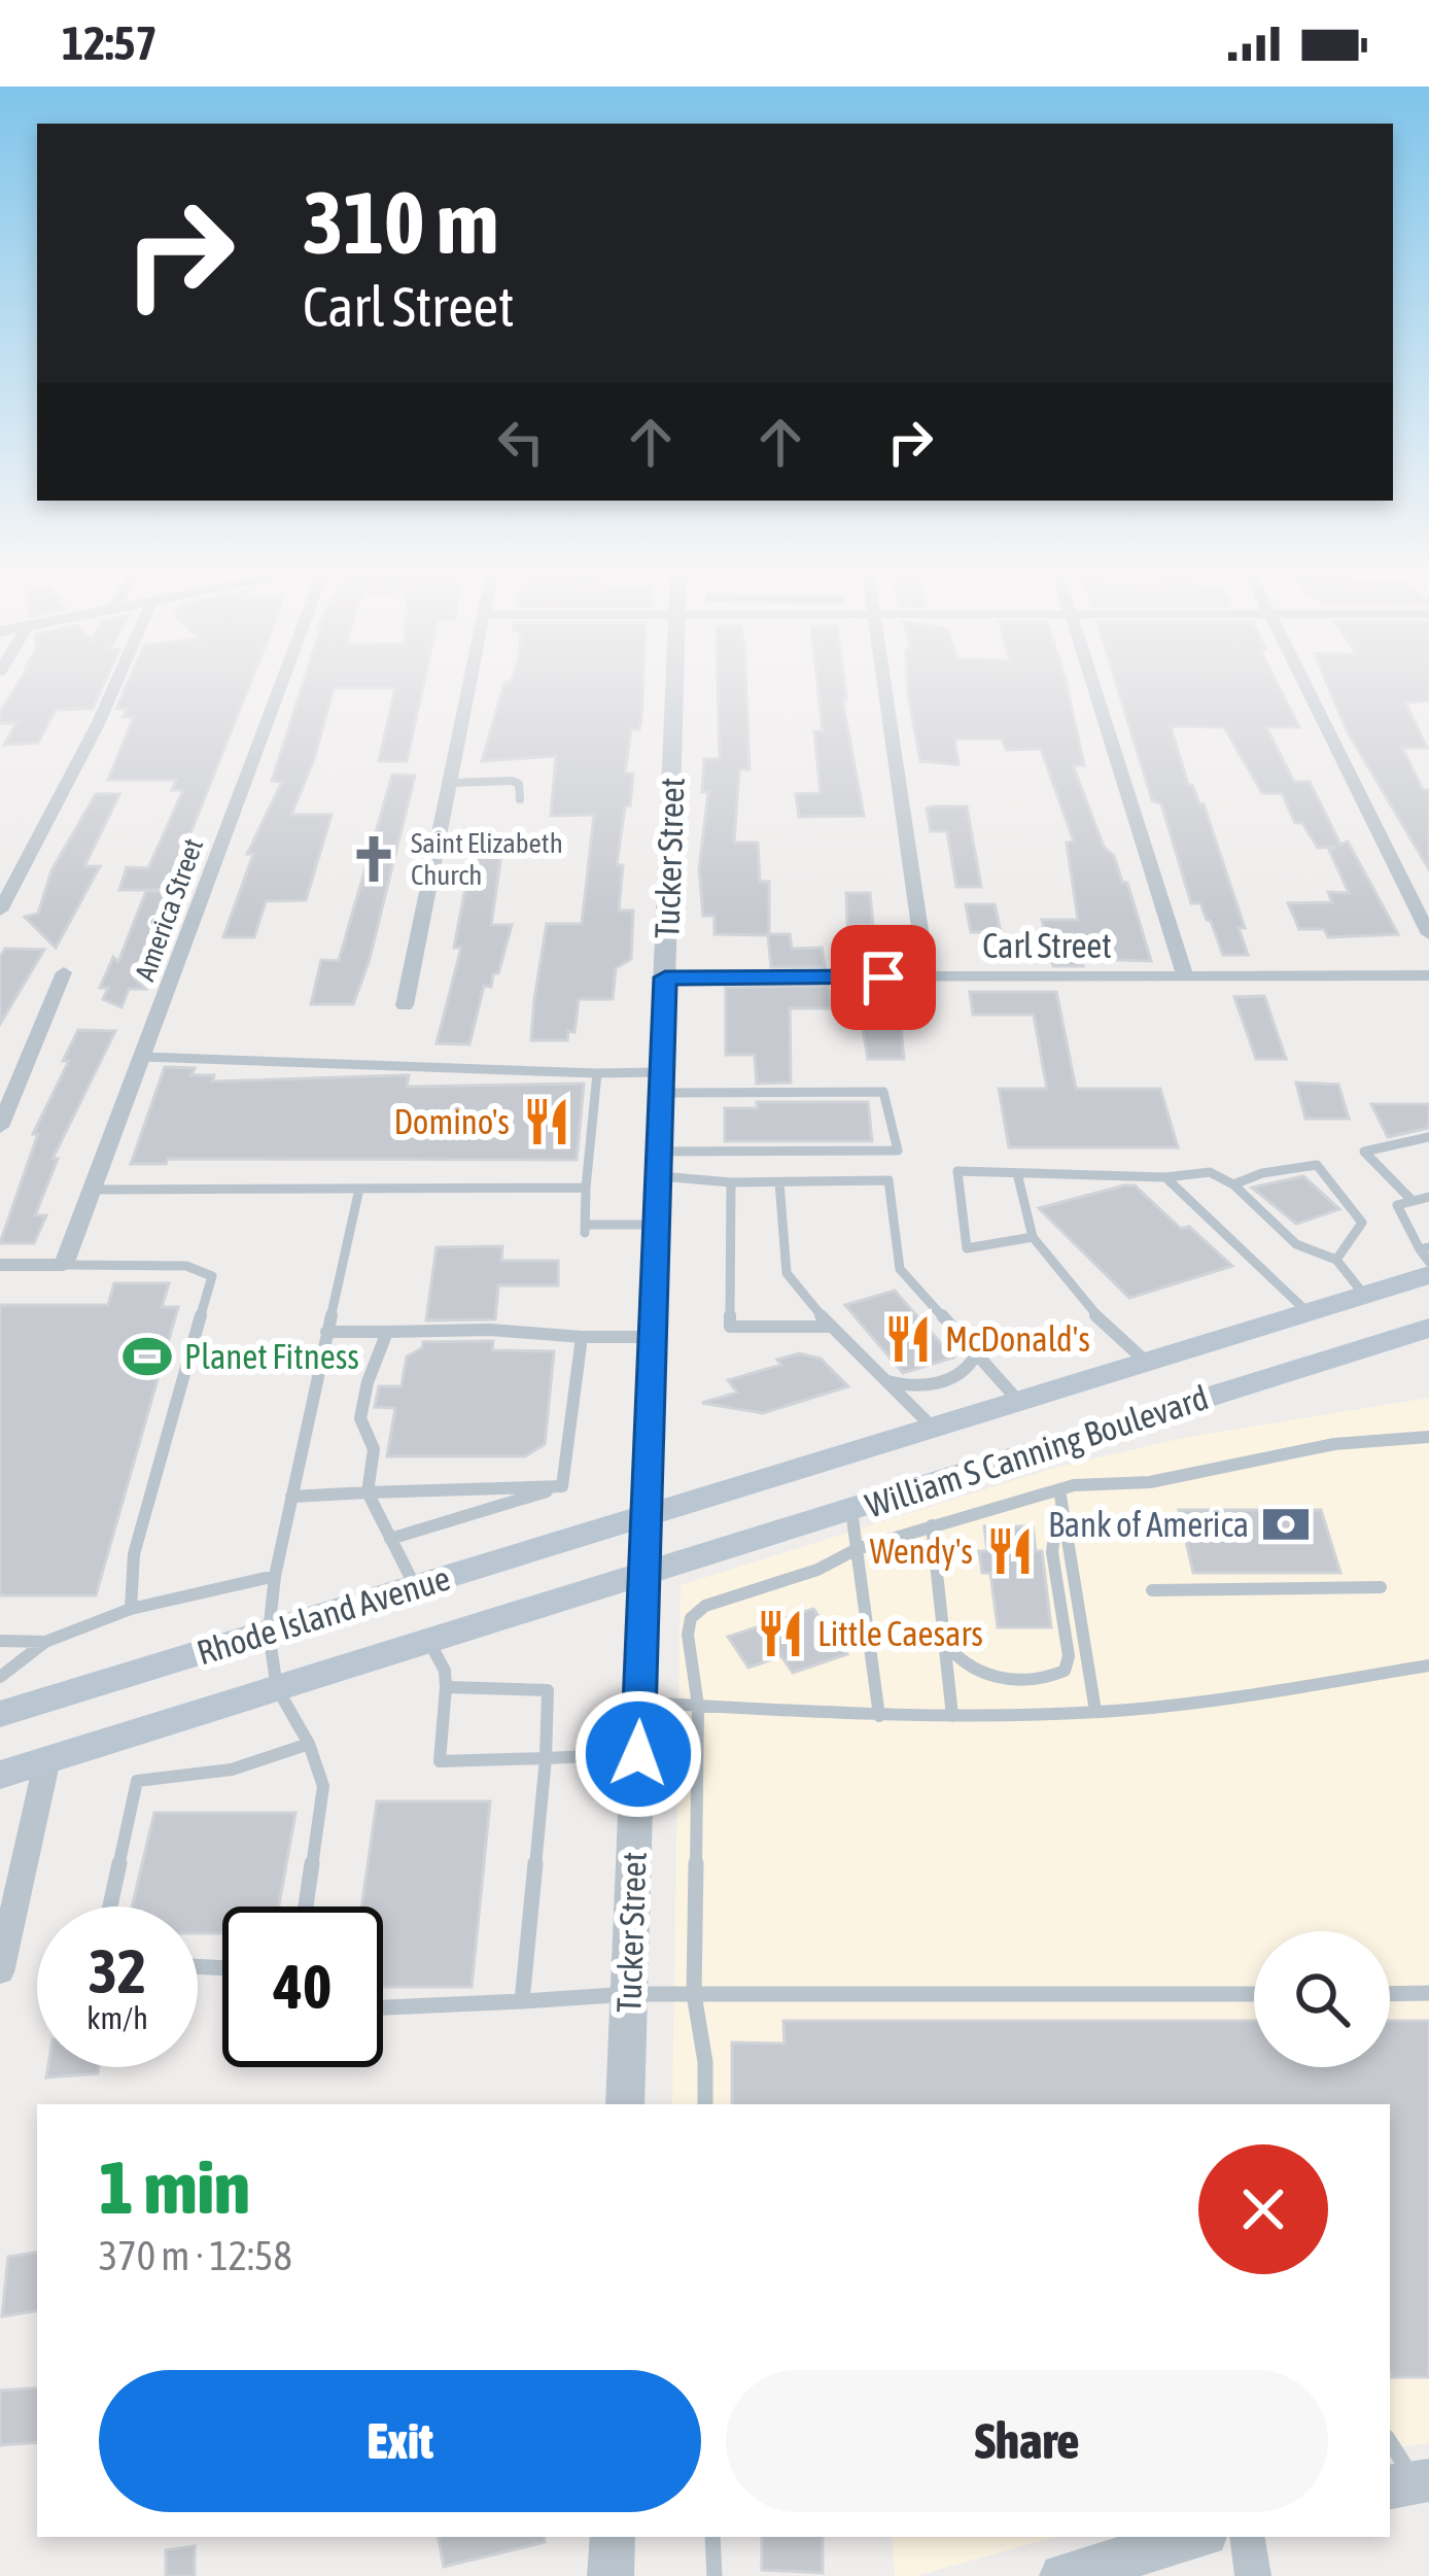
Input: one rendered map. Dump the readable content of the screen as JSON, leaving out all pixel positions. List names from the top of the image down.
{
  "streets": {
    "main road": ["William S Canning Boulevard", "Rhode Island Avenue"],
    "street": ["Tucker Street", "America Street", "Carl Street"]
  },
  "crossings": [
    ["Tucker Street", "Carl Street"],
    ["Tucker Street", "William S Canning Boulevard"],
    ["Tucker Street", "Rhode Island Avenue"],
    ["William S Canning Boulevard", "Rhode Island Avenue"]
  ],
  "places": {
    "church": ["Saint Elizabeth Church"],
    "restaurant": [
      "Domino's",
      "McDonald's",
      "Wendy's",
      "Little Caesars"
    ],
    "sports": ["Planet Fitness"],
    "bank": ["Bank of America"]
  },
  "page": {
    "status": "12:57",
    "turn": ["310 m", "Carl Street"],
    "speed": "32 km/h",
    "limit": "40",
    "heading": ["1 min", "370 m · 12:58"],
    "buttons": ["Exit", "Share"]
  }
}
